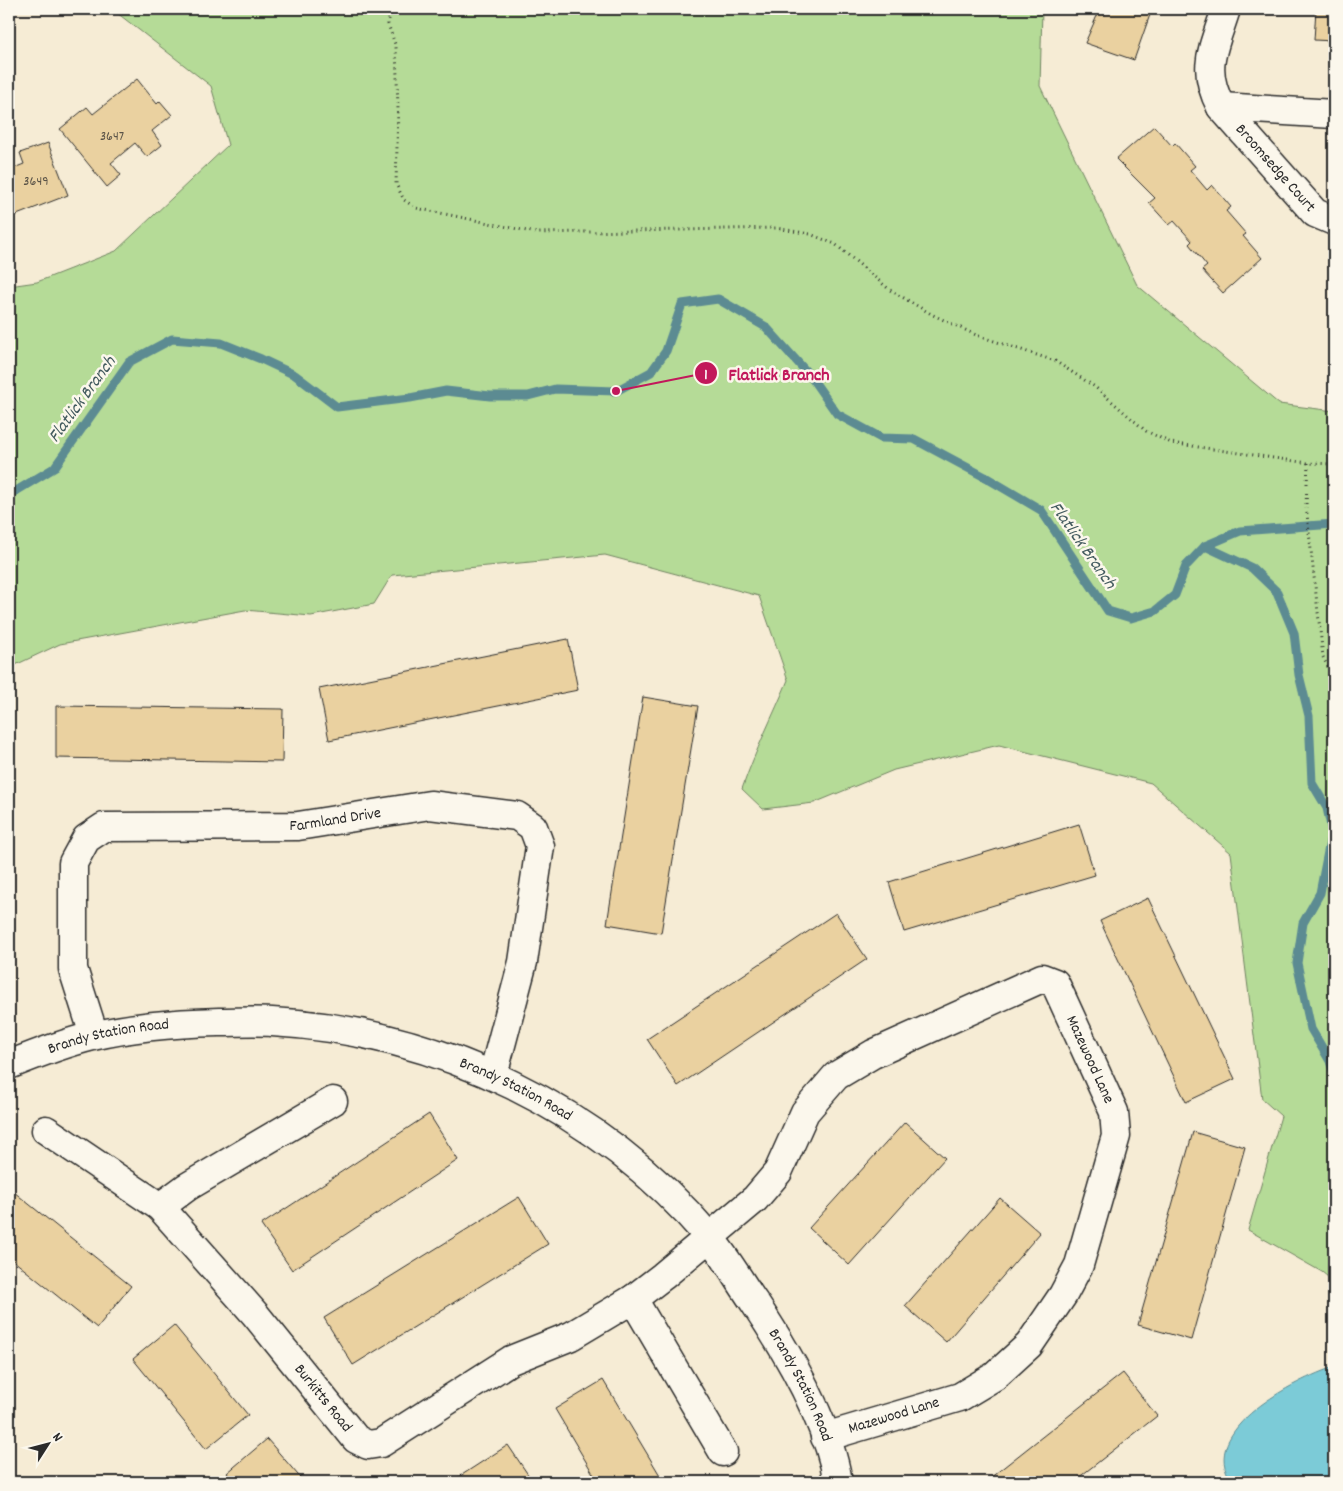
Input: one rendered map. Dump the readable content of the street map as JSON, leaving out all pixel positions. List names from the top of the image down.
{
  "streets": {
    "street": [
      "Broomsedge Court",
      "Farmland Drive",
      "Brandy Station Road",
      "Mazewood Lane",
      "Burkitts Road"
    ]
  },
  "crossings": [
    ["Farmland Drive", "Brandy Station Road"],
    ["Brandy Station Road", "Mazewood Lane"],
    ["Brandy Station Road", "Burkitts Road"],
    ["Mazewood Lane", "Burkitts Road"]
  ],
  "water": ["Flatlick Branch"],
  "places": ["Flatlick Branch"],
  "house_numbers": ["3647", "3649"],
  "north": "top right"
}
